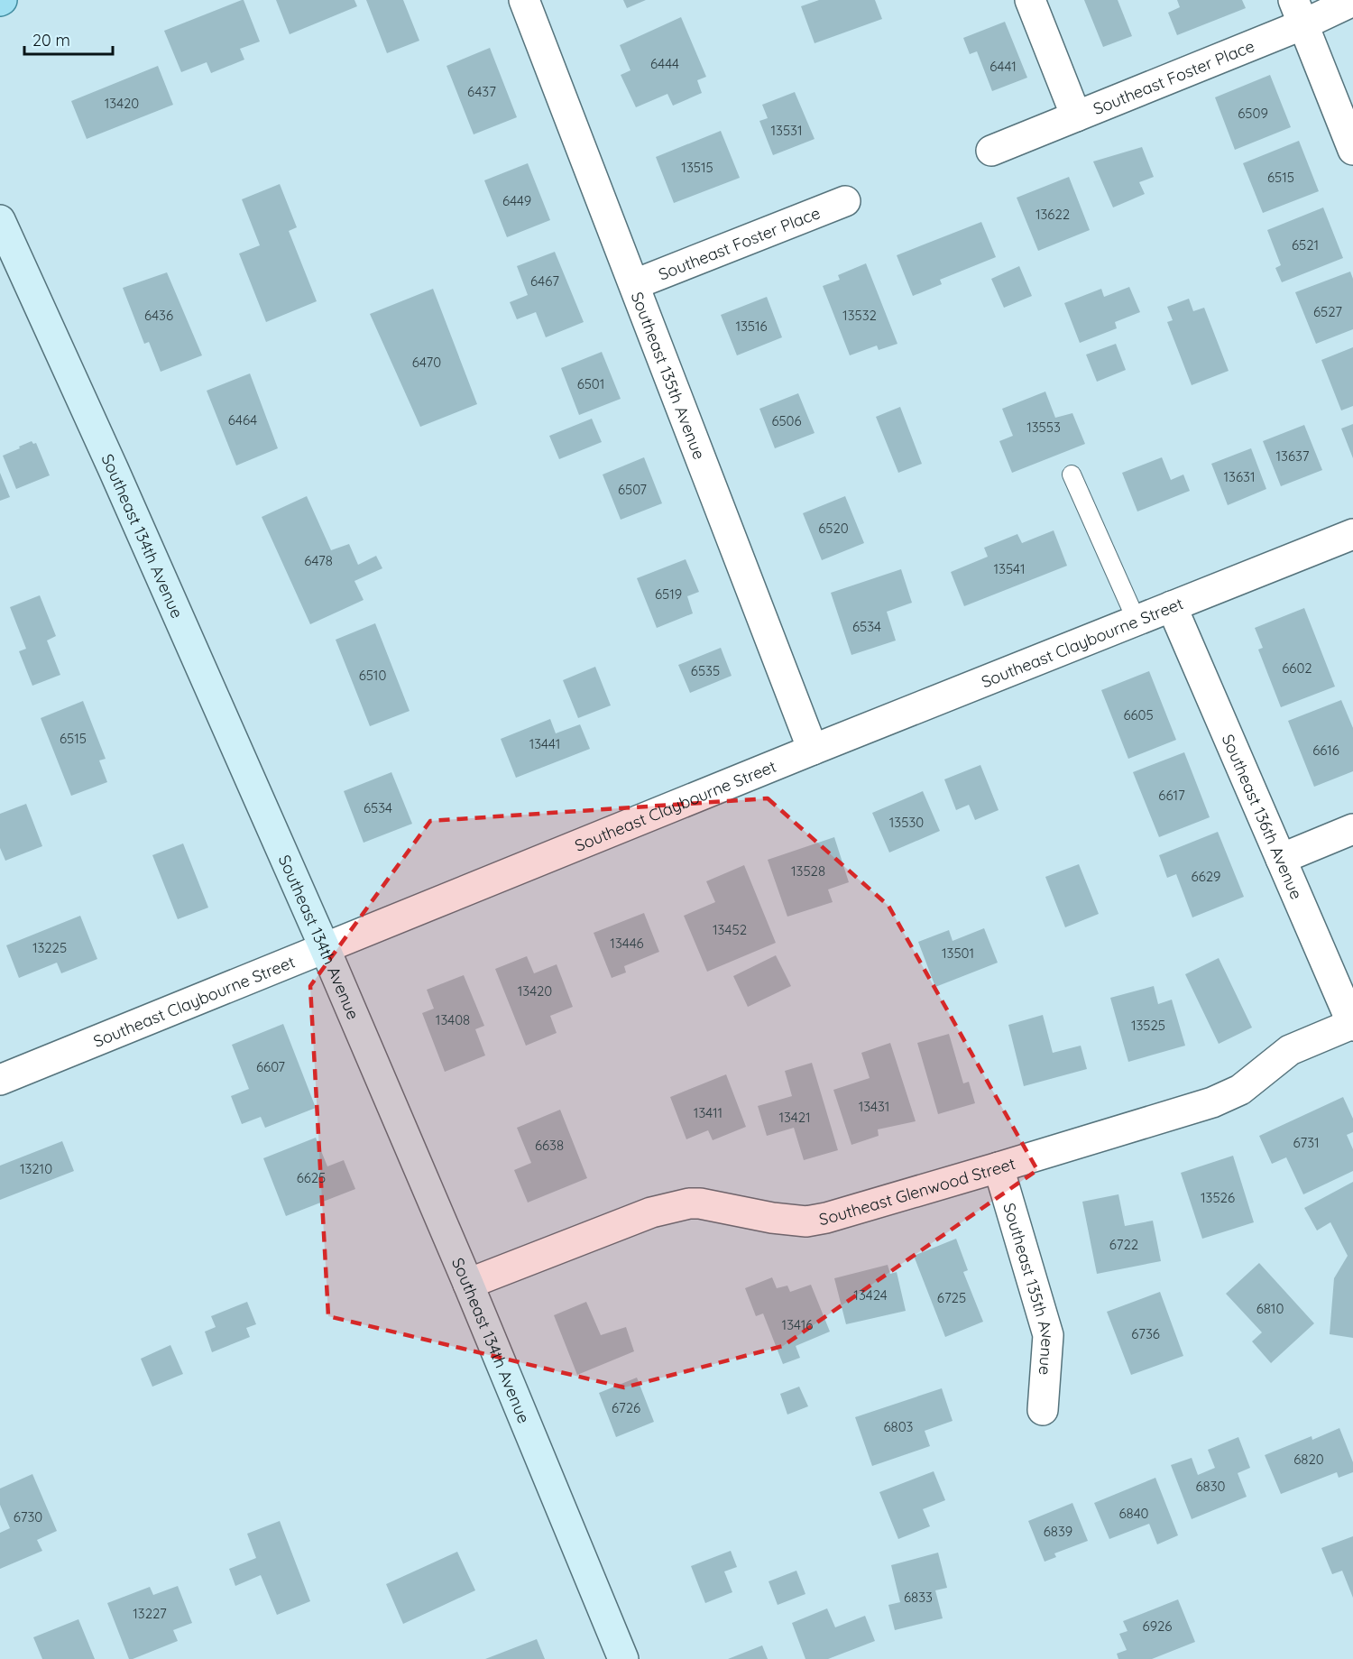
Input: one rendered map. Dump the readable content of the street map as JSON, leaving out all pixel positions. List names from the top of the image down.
{
  "streets": {
    "street": [
      "Southeast Foster Place",
      "Southeast 135th Avenue",
      "Southeast 134th Avenue",
      "Southeast Claybourne Street",
      "Southeast 136th Avenue",
      "Southeast Glenwood Street"
    ]
  },
  "crossings": [
    ["Southeast Foster Place", "Southeast 135th Avenue"],
    ["Southeast 135th Avenue", "Southeast Claybourne Street"],
    ["Southeast 135th Avenue", "Southeast Glenwood Street"],
    ["Southeast 134th Avenue", "Southeast Claybourne Street"],
    ["Southeast 134th Avenue", "Southeast Glenwood Street"],
    ["Southeast Claybourne Street", "Southeast 136th Avenue"],
    ["Southeast 136th Avenue", "Southeast Glenwood Street"]
  ],
  "house_numbers": [
    "6444",
    "6441",
    "6437",
    "13420",
    "6509",
    "13531",
    "13515",
    "6515",
    "6449",
    "13622",
    "6521",
    "6467",
    "6527",
    "6436",
    "13532",
    "13516",
    "6470",
    "6501",
    "6464",
    "6506",
    "13553",
    "13637",
    "13631",
    "6507",
    "6520",
    "6478",
    "13541",
    "6519",
    "6534",
    "6602",
    "6535",
    "6510",
    "6605",
    "6515",
    "13441",
    "6616",
    "6617",
    "6534",
    "13530",
    "13528",
    "6629",
    "13452",
    "13446",
    "13225",
    "13501",
    "13420",
    "13408",
    "13525",
    "6607",
    "13431",
    "13411",
    "13421",
    "6731",
    "6638",
    "13210",
    "6625",
    "13526",
    "6722",
    "13424",
    "6725",
    "6810",
    "13416",
    "6736",
    "6726",
    "6803",
    "6820",
    "6830",
    "6840",
    "6730",
    "6839",
    "6833",
    "13227",
    "6926"
  ],
  "scale_bar": "20 m"
}
